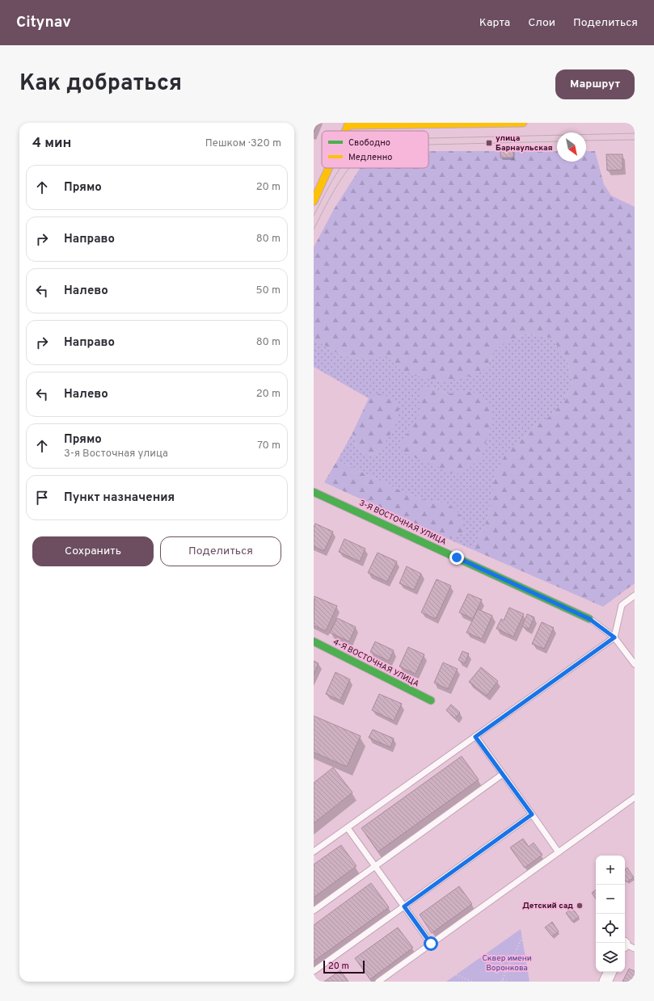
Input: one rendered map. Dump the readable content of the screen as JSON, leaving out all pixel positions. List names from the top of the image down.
{
  "streets": {
    "street": ["3-Я ВОСТОЧНАЯ УЛИЦА", "4-Я ВОСТОЧНАЯ УЛИЦА"]
  },
  "parks": ["Сквер имени Воронкова"],
  "places": {
    "transit": ["улица Барнаульская"],
    "other": ["Детский сад"]
  },
  "legend": ["Свободно", "Медленно"],
  "scale_bar": "20 m",
  "north": "bottom right",
  "page": {
    "header": "Citynav",
    "nav": ["Карта", "Слои", "Поделиться"],
    "title": "Как добраться",
    "buttons": [
      "Маршрут",
      ["Сохранить", "Поделиться"]
    ],
    "heading": ["4 мин", "Пешком · 320 m"],
    "list": [
      ["Прямо", "20 m"],
      ["Направо", "80 m"],
      ["Налево", "50 m"],
      ["Направо", "80 m"],
      ["Налево", "20 m"],
      ["Прямо", "3-я Восточная улица", "70 m"],
      "Пункт назначения"
    ],
    "map_buttons": ["+", "−"],
    "scale": "20 m"
  }
}
